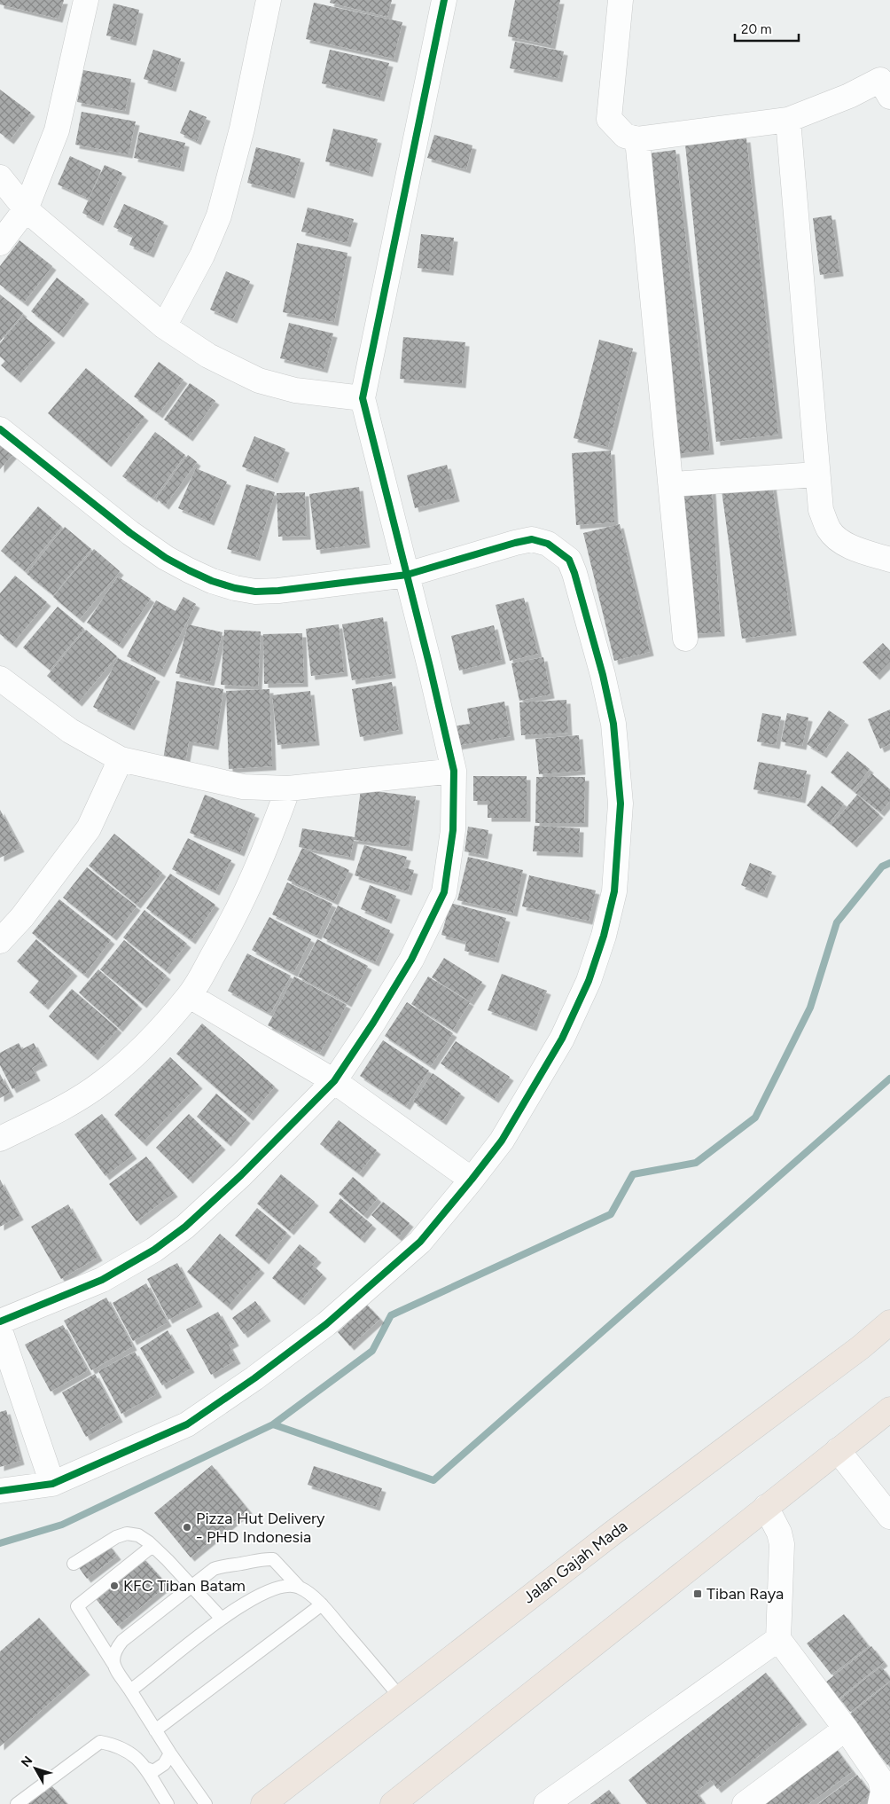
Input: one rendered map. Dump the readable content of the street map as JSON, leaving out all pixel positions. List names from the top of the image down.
{
  "streets": {
    "highway": ["Jalan Gajah Mada"]
  },
  "places": {
    "other": ["Pizza Hut Delivery - PHD Indonesia", "KFC Tiban Batam"],
    "transit": ["Tiban Raya"]
  },
  "scale_bar": "20 m",
  "north": "top left"
}
